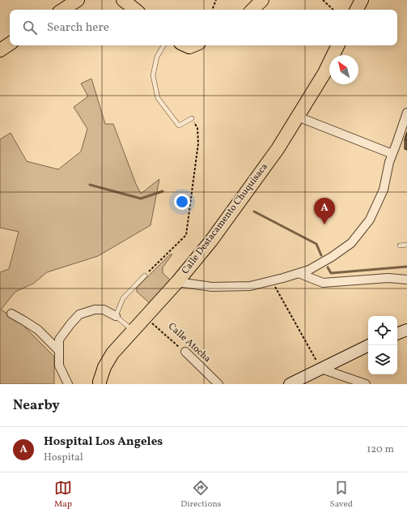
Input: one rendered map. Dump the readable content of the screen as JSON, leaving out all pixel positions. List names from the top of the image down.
{
  "streets": {
    "main road": ["Calle Destacamento Chuquisaca"],
    "street": ["Calle Atocha"]
  },
  "crossings": [
    ["Calle Destacamento Chuquisaca", "Calle Atocha"]
  ],
  "north": "top left",
  "page": {
    "search": "Search here",
    "pins": "A",
    "heading": "Nearby",
    "list": [
      {
        "mark": "A",
        "name": "Hospital Los Angeles",
        "note": "Hospital",
        "value": "120 m"
      }
    ],
    "nav": ["Map", "Directions", "Saved"]
  }
}
